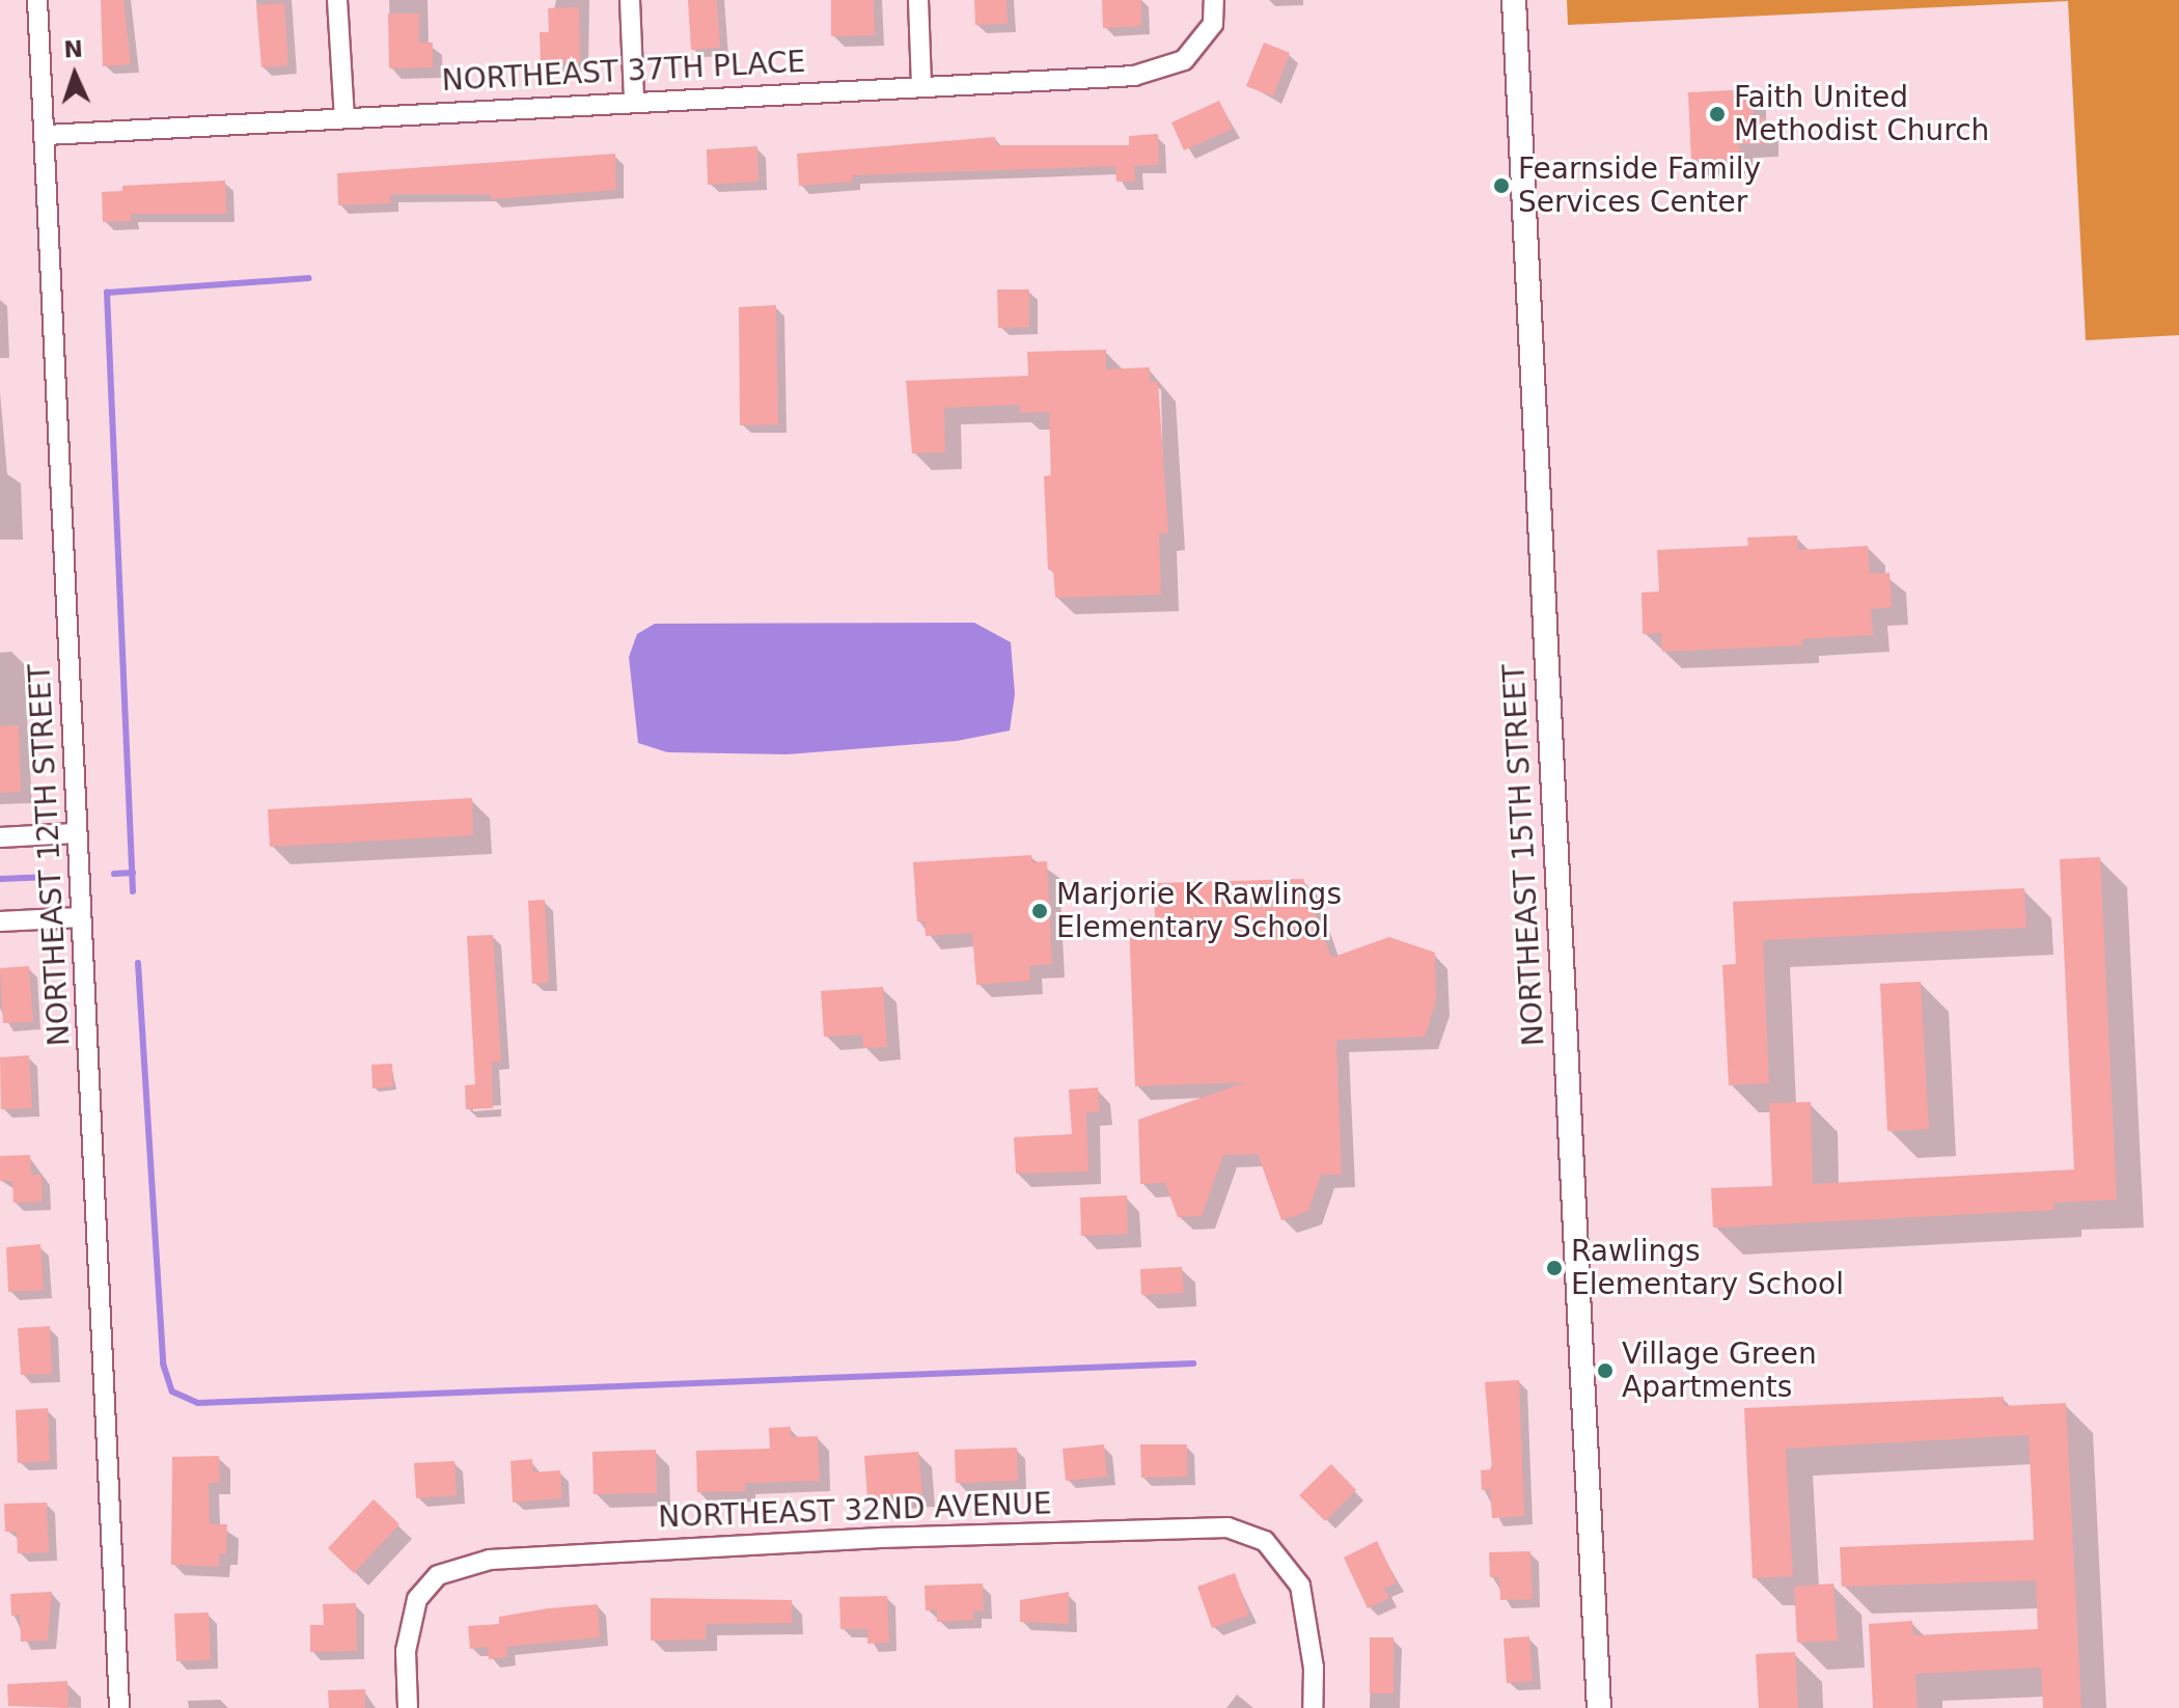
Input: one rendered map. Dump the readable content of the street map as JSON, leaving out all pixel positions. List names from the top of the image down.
{
  "streets": {
    "street": [
      "NORTHEAST 37TH PLACE",
      "NORTHEAST 12TH STREET",
      "NORTHEAST 15TH STREET",
      "NORTHEAST 32ND AVENUE"
    ]
  },
  "crossings": [
    ["NORTHEAST 37TH PLACE", "NORTHEAST 12TH STREET"]
  ],
  "places": [
    "Faith United Methodist Church",
    "Fearnside Family Services Center",
    "Marjorie K Rawlings Elementary School",
    "Rawlings Elementary School",
    "Village Green Apartments"
  ],
  "north": "top"
}
